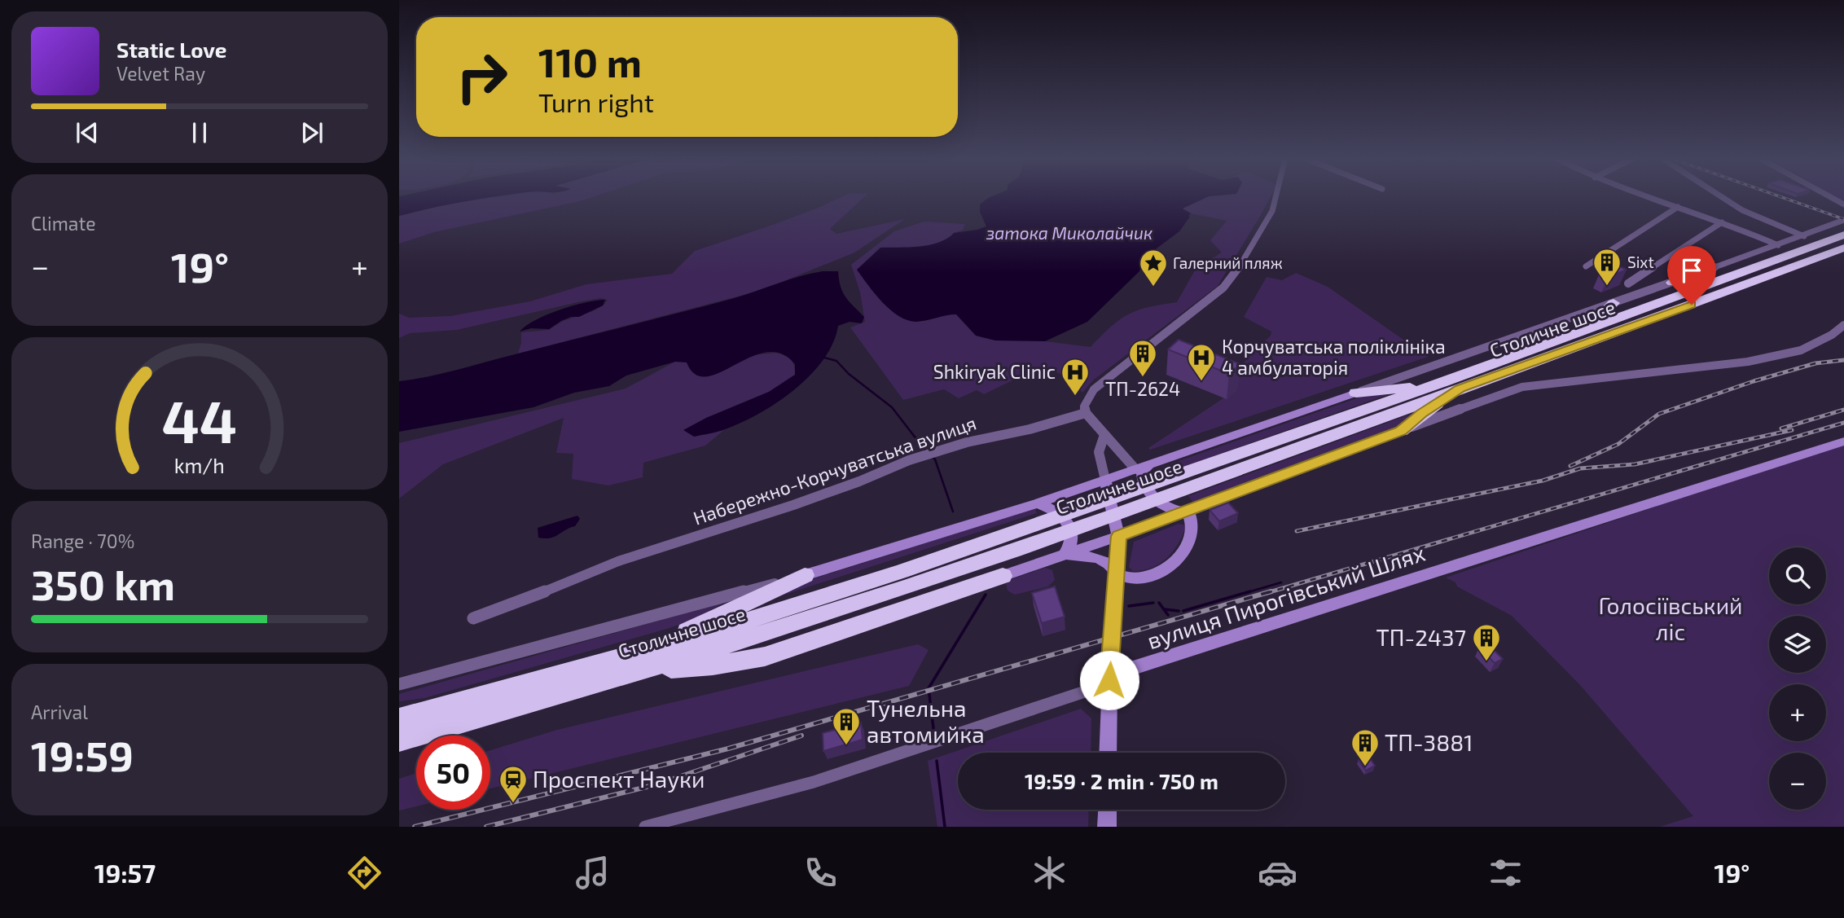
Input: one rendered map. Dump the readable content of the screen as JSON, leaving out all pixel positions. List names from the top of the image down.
{
  "streets": {
    "highway": ["Столичне шосе"],
    "main road": ["вулиця Пирогівський Шлях"],
    "street": ["Набережно-Корчуватська вулиця"]
  },
  "water": ["затока Миколайчик"],
  "parks": ["Голосіївський ліс"],
  "places": {
    "building": [
      "Sixt",
      "ТП-2624",
      "ТП-2437",
      "Тунельна автомийка",
      "ТП-3881"
    ],
    "place": ["Галерний пляж"],
    "hospital": ["Корчуватська поліклініка 4 амбулаторія", "Shkiryak Clinic"],
    "station": ["Проспект Науки"]
  },
  "page": {
    "turn": ["110 m", "Turn right"],
    "song": ["Static Love", "Velvet Ray"],
    "tile": [
      "Climate",
      ["Range · 70%", "350 km"],
      ["Arrival", "19:59"]
    ],
    "heat": ["−", "19°", "+"],
    "map_buttons": ["+", "−"],
    "limit": "50",
    "trip": "19:59 · 2 min · 750 m",
    "tabs": ["19:57", "19°"],
    "gauge": ["44", "km/h"]
  }
}
